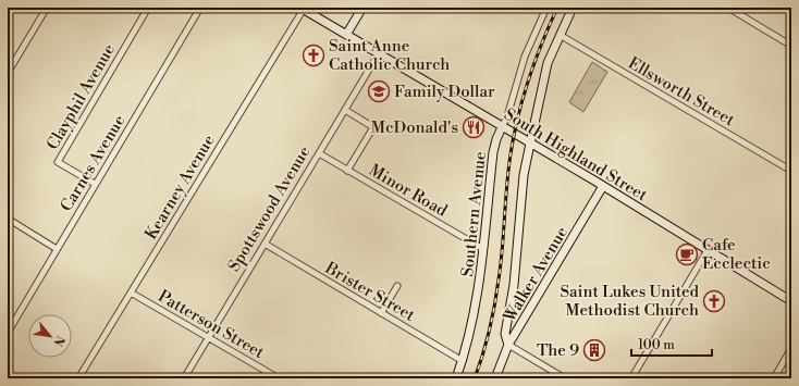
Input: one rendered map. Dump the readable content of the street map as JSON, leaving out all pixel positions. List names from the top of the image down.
{
  "streets": {
    "main road": ["South Highland Street", "Southern Avenue", "Walker Avenue"],
    "street": [
      "Ellsworth Street",
      "Clayphil Avenue",
      "Carnes Avenue",
      "Kearney Avenue",
      "Minor Road",
      "Spottswood Avenue",
      "Brister Street",
      "Patterson Street"
    ]
  },
  "crossings": [
    ["Clayphil Avenue", "Carnes Avenue"],
    ["South Highland Street", "Kearney Avenue"],
    ["South Highland Street", "Spottswood Avenue"],
    ["South Highland Street", "Southern Avenue"],
    ["South Highland Street", "Walker Avenue"],
    ["Kearney Avenue", "Patterson Street"],
    ["Minor Road", "Spottswood Avenue"],
    ["Minor Road", "Southern Avenue"],
    ["Spottswood Avenue", "Brister Street"],
    ["Spottswood Avenue", "Patterson Street"],
    ["Southern Avenue", "Brister Street"]
  ],
  "places": {
    "church": ["Saint Anne Catholic Church", "Saint Lukes United Methodist Church"],
    "school or university": ["Family Dollar"],
    "restaurant": ["McDonald's"],
    "cafe": ["Cafe Ecclectic"],
    "building": ["The 9"]
  },
  "scale_bar": "100 m",
  "north": "bottom right"
}
